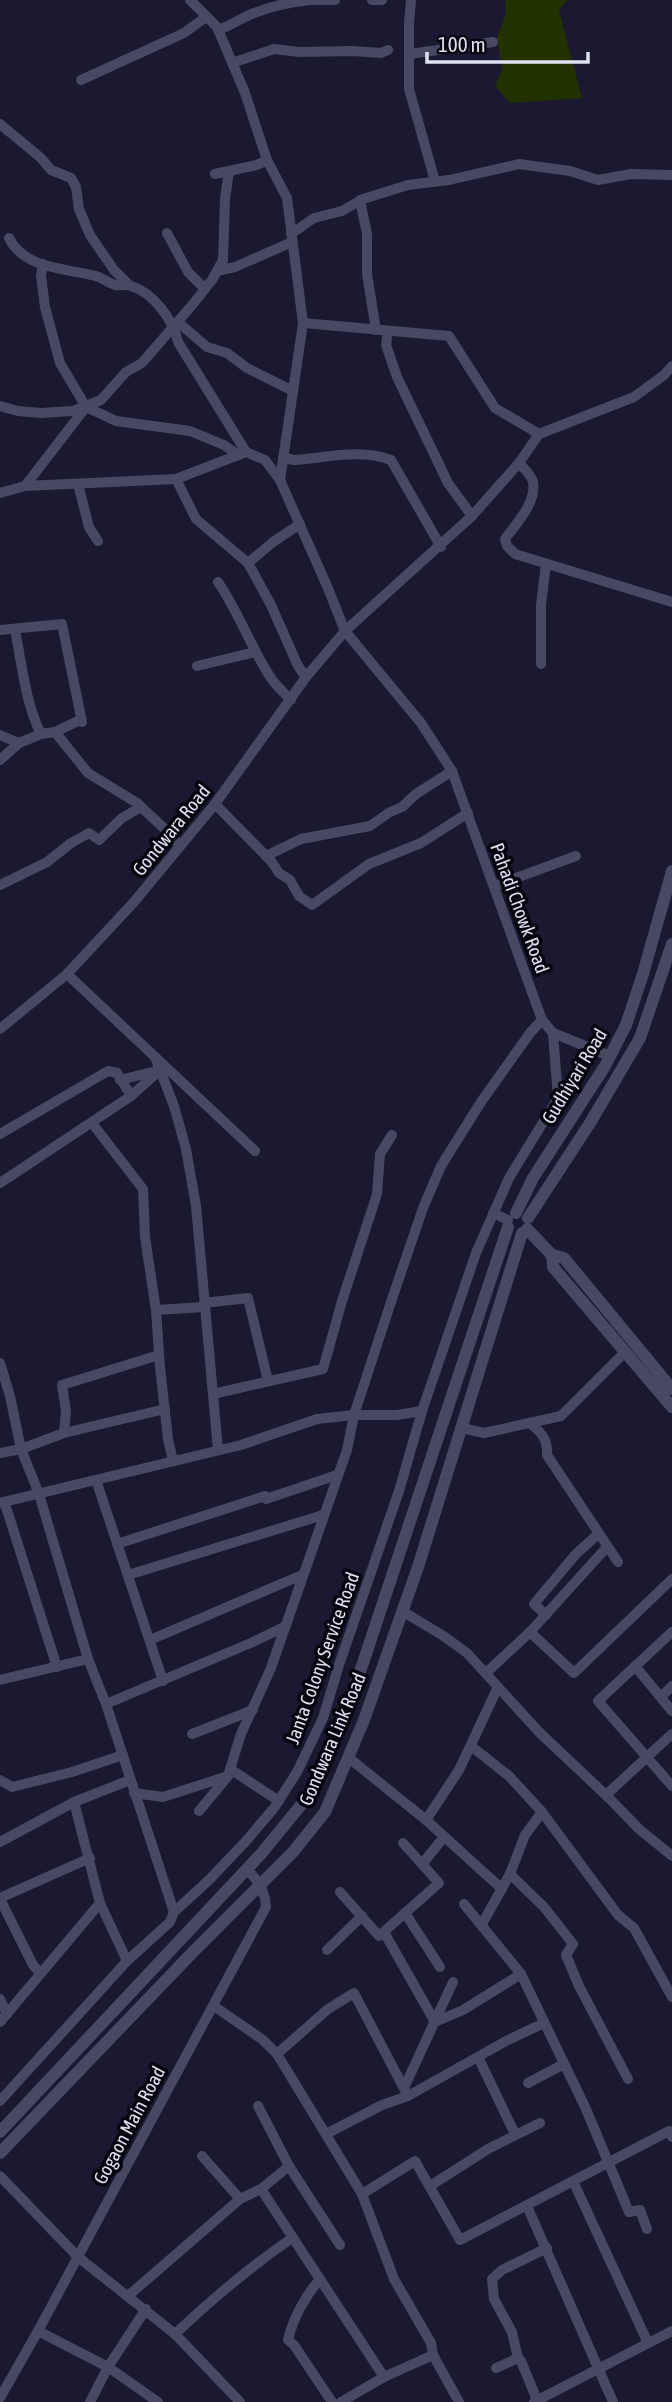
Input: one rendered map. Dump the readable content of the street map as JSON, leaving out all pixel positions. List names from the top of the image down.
{
  "streets": {
    "street": [
      "Gondwara Road",
      "Pahadi Chowk Road",
      "Gudhiyari Road",
      "Janta Colony Service Road",
      "Gondwara Link Road",
      "Gogaon Main Road"
    ]
  },
  "crossings": [
    ["Gondwara Road", "Pahadi Chowk Road"],
    ["Gudhiyari Road", "Gondwara Link Road"],
    ["Gondwara Link Road", "Gogaon Main Road"]
  ],
  "scale_bar": "100 m"
}
